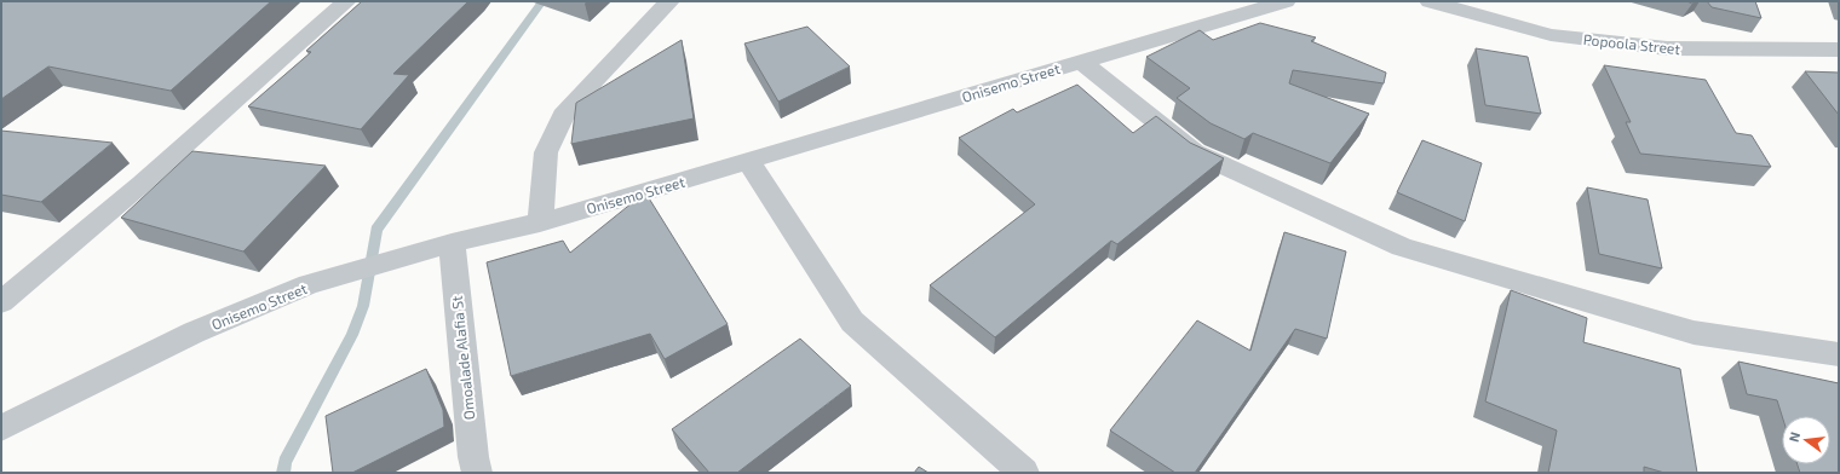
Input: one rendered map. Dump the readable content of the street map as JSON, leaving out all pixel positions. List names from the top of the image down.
{
  "streets": {
    "street": ["Popoola Street", "Onisemo Street", "Omoalade Alafia St"]
  },
  "crossings": [
    ["Onisemo Street", "Omoalade Alafia St"]
  ],
  "north": "left"
}
